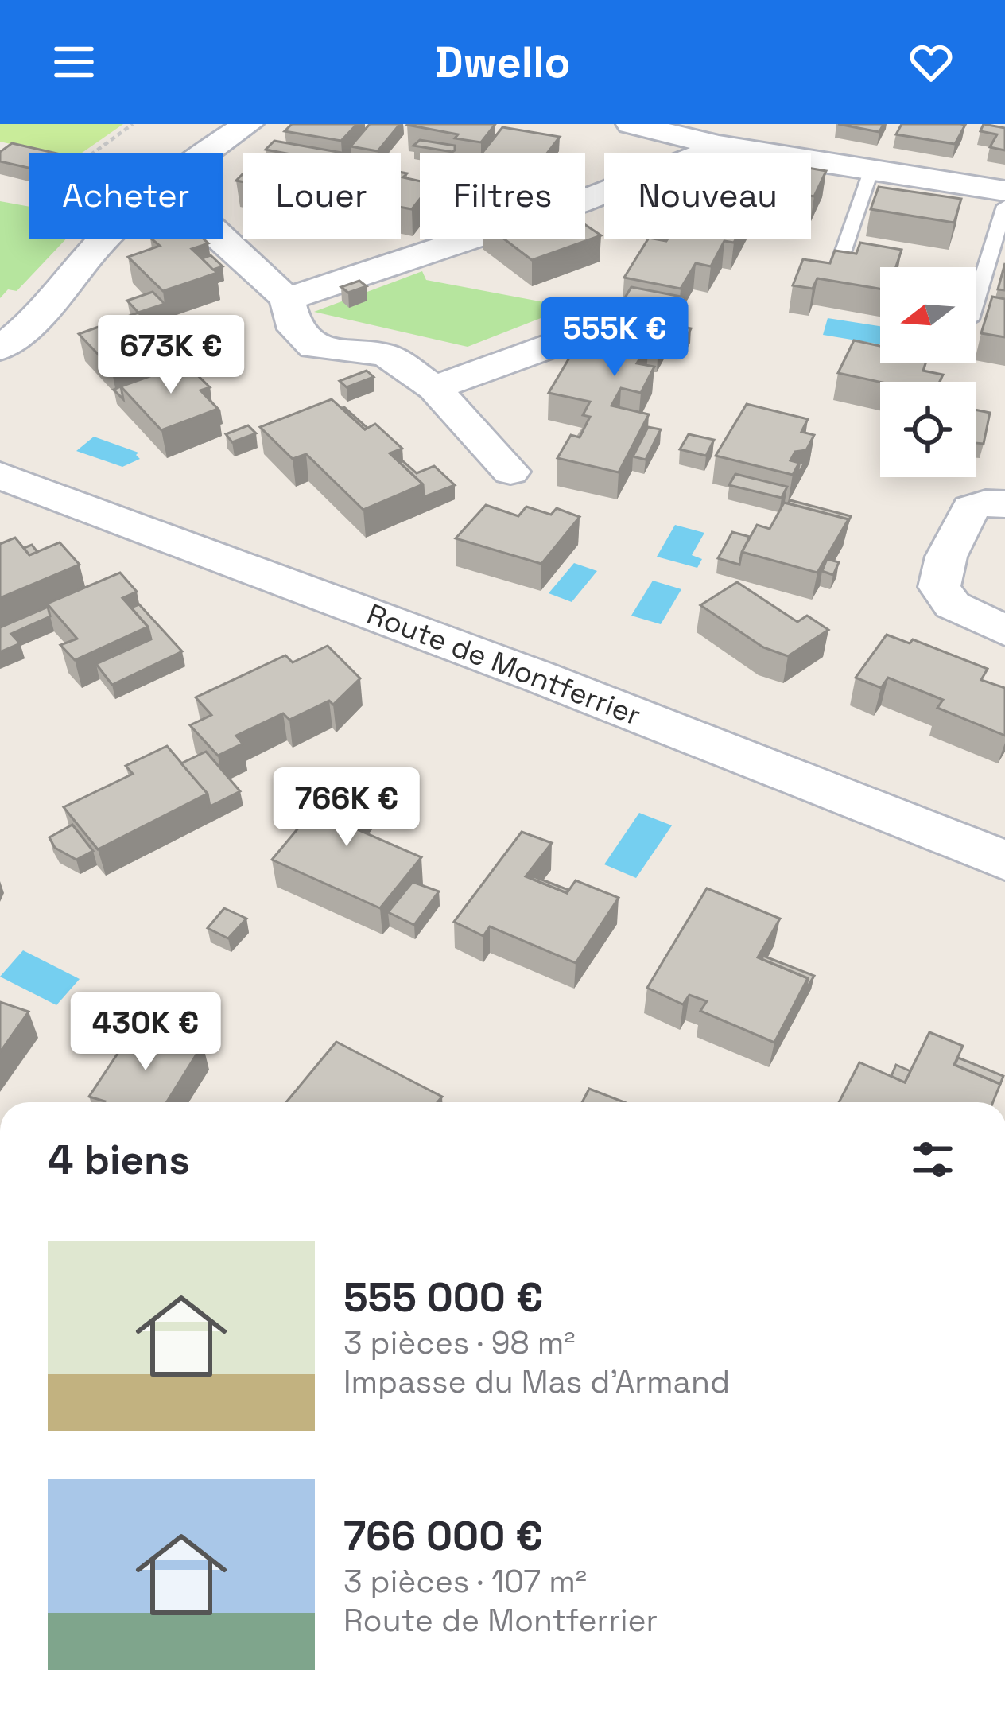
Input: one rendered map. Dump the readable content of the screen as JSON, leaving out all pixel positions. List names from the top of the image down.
{
  "streets": {
    "street": ["Route de Montferrier"]
  },
  "north": "left",
  "page": {
    "header": "Dwello",
    "chip": [
      "Acheter",
      "Louer",
      "Filtres",
      "Nouveau"
    ],
    "price": [
      "555K €",
      "673K €",
      "766K €",
      "430K €"
    ],
    "heading": "4 biens",
    "list": [
      {
        "name": "555 000 €",
        "note": "3 pièces · 98 m² · Impasse du Mas d'Armand"
      },
      {
        "name": "766 000 €",
        "note": "3 pièces · 107 m² · Route de Montferrier"
      }
    ]
  }
}
